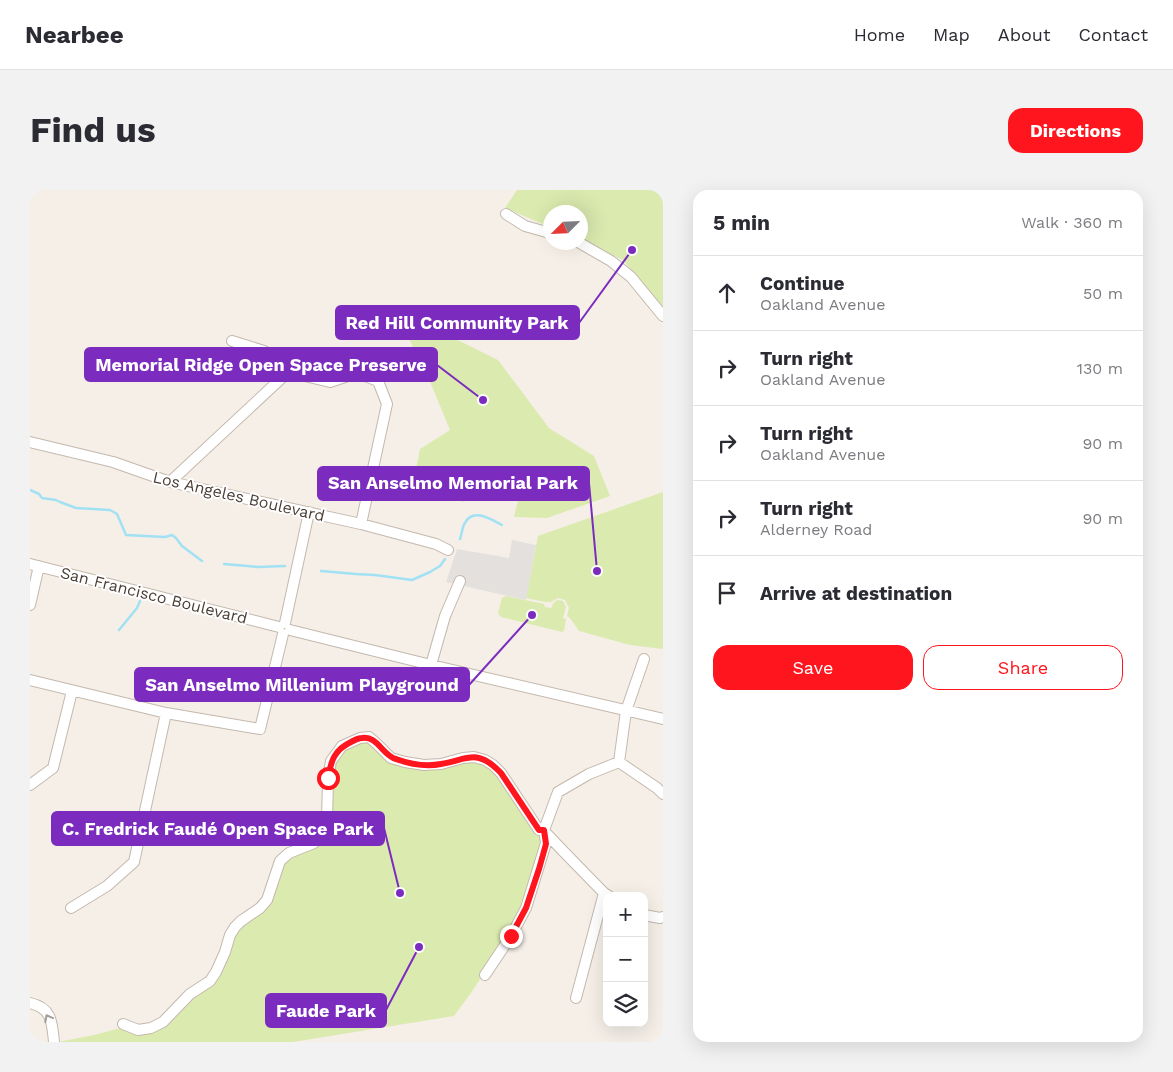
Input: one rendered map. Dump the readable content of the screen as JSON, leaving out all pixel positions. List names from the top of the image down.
{
  "streets": {
    "street": ["Los Angeles Boulevard", "San Francisco Boulevard"]
  },
  "places": [
    "Red Hill Community Park",
    "Memorial Ridge Open Space Preserve",
    "San Anselmo Memorial Park",
    "San Anselmo Millenium Playground",
    "C. Fredrick Faudé Open Space Park",
    "Faude Park"
  ],
  "north": "bottom left",
  "page": {
    "header": "Nearbee",
    "nav": [
      "Home",
      "Map",
      "About",
      "Contact"
    ],
    "buttons": [
      "Directions",
      ["Save", "Share"]
    ],
    "title": "Find us",
    "heading": ["5 min", "Walk · 360 m"],
    "list": [
      ["Continue", "Oakland Avenue", "50 m"],
      ["Turn right", "Oakland Avenue", "130 m"],
      ["Turn right", "Oakland Avenue", "90 m"],
      ["Turn right", "Alderney Road", "90 m"],
      "Arrive at destination"
    ],
    "map_buttons": ["+", "−"]
  }
}
